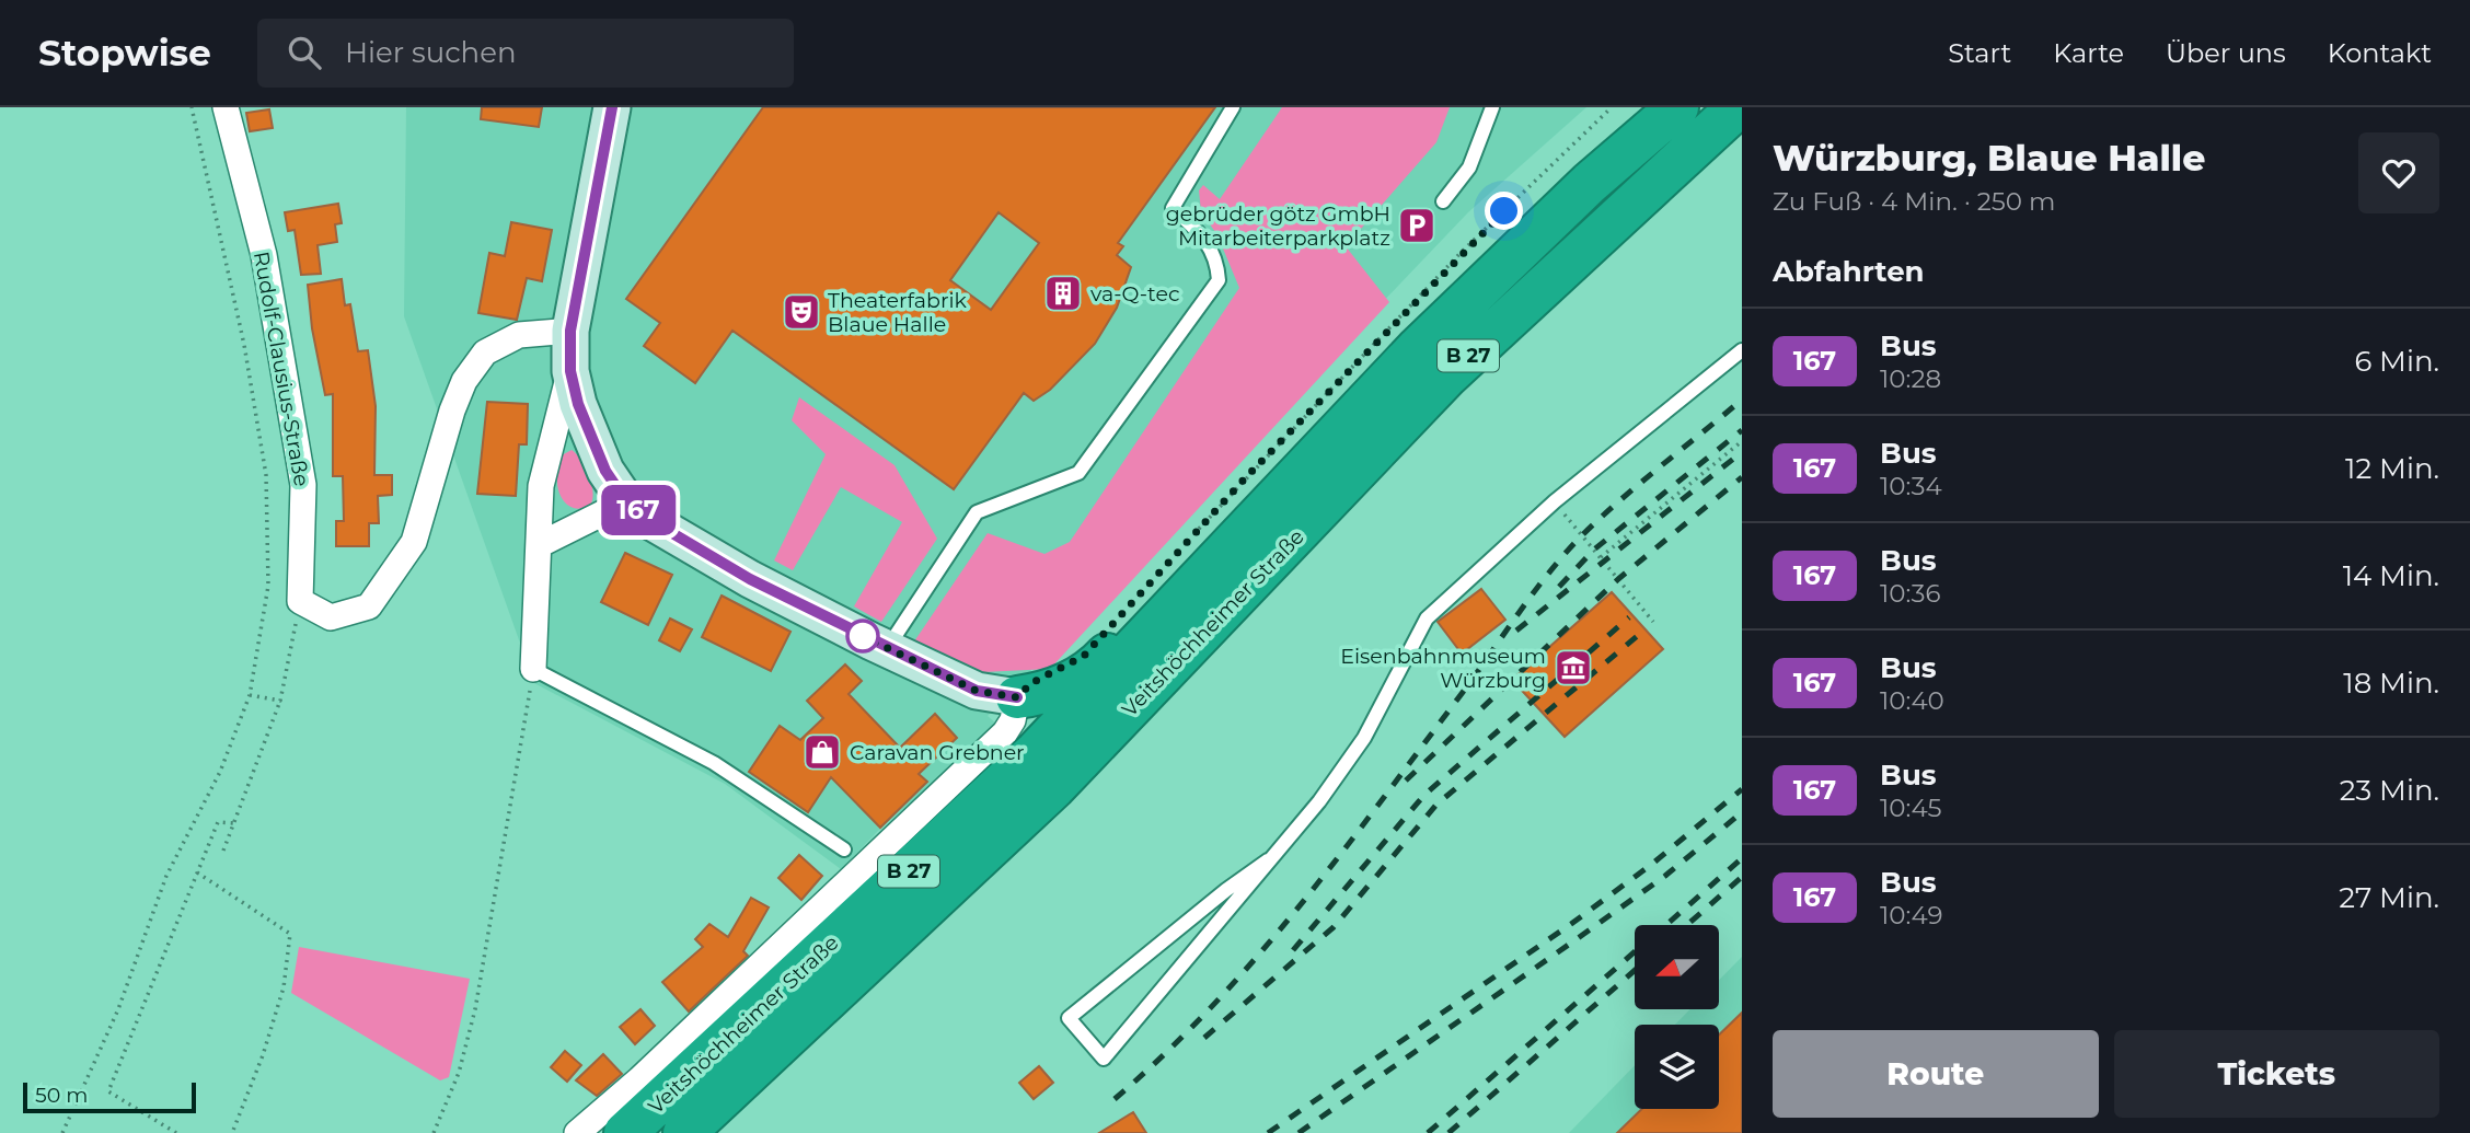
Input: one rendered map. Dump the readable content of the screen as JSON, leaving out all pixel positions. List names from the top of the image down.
{
  "streets": {
    "highway": ["B 27", "Veitshöchheimer Straße"],
    "street": ["Rudolf-Clausius-Straße"]
  },
  "places": {
    "parking": ["gebrüder götz GmbH Mitarbeiterparkplatz"],
    "building": ["va-Q-tec"],
    "theatre": ["Theaterfabrik Blaue Halle"],
    "museum": ["Eisenbahnmuseum Würzburg"],
    "shop": ["Caravan Grebner"]
  },
  "lines": ["bus line 167"],
  "scale_bar": "50 m",
  "north": "left",
  "page": {
    "header": "Stopwise",
    "search": "Hier suchen",
    "nav": [
      "Start",
      "Karte",
      "Über uns",
      "Kontakt"
    ],
    "on_map": "167",
    "heading": [
      ["Würzburg, Blaue Halle", "Zu Fuß · 4 Min. · 250 m"],
      "Abfahrten"
    ],
    "list": [
      {
        "mark": "167",
        "name": "Bus",
        "note": "10:28",
        "value": "6 Min."
      },
      {
        "mark": "167",
        "name": "Bus",
        "note": "10:34",
        "value": "12 Min."
      },
      {
        "mark": "167",
        "name": "Bus",
        "note": "10:36",
        "value": "14 Min."
      },
      {
        "mark": "167",
        "name": "Bus",
        "note": "10:40",
        "value": "18 Min."
      },
      {
        "mark": "167",
        "name": "Bus",
        "note": "10:45",
        "value": "23 Min."
      },
      {
        "mark": "167",
        "name": "Bus",
        "note": "10:49",
        "value": "27 Min."
      }
    ],
    "buttons": ["Route", "Tickets"],
    "scale": "50 m"
  }
}
